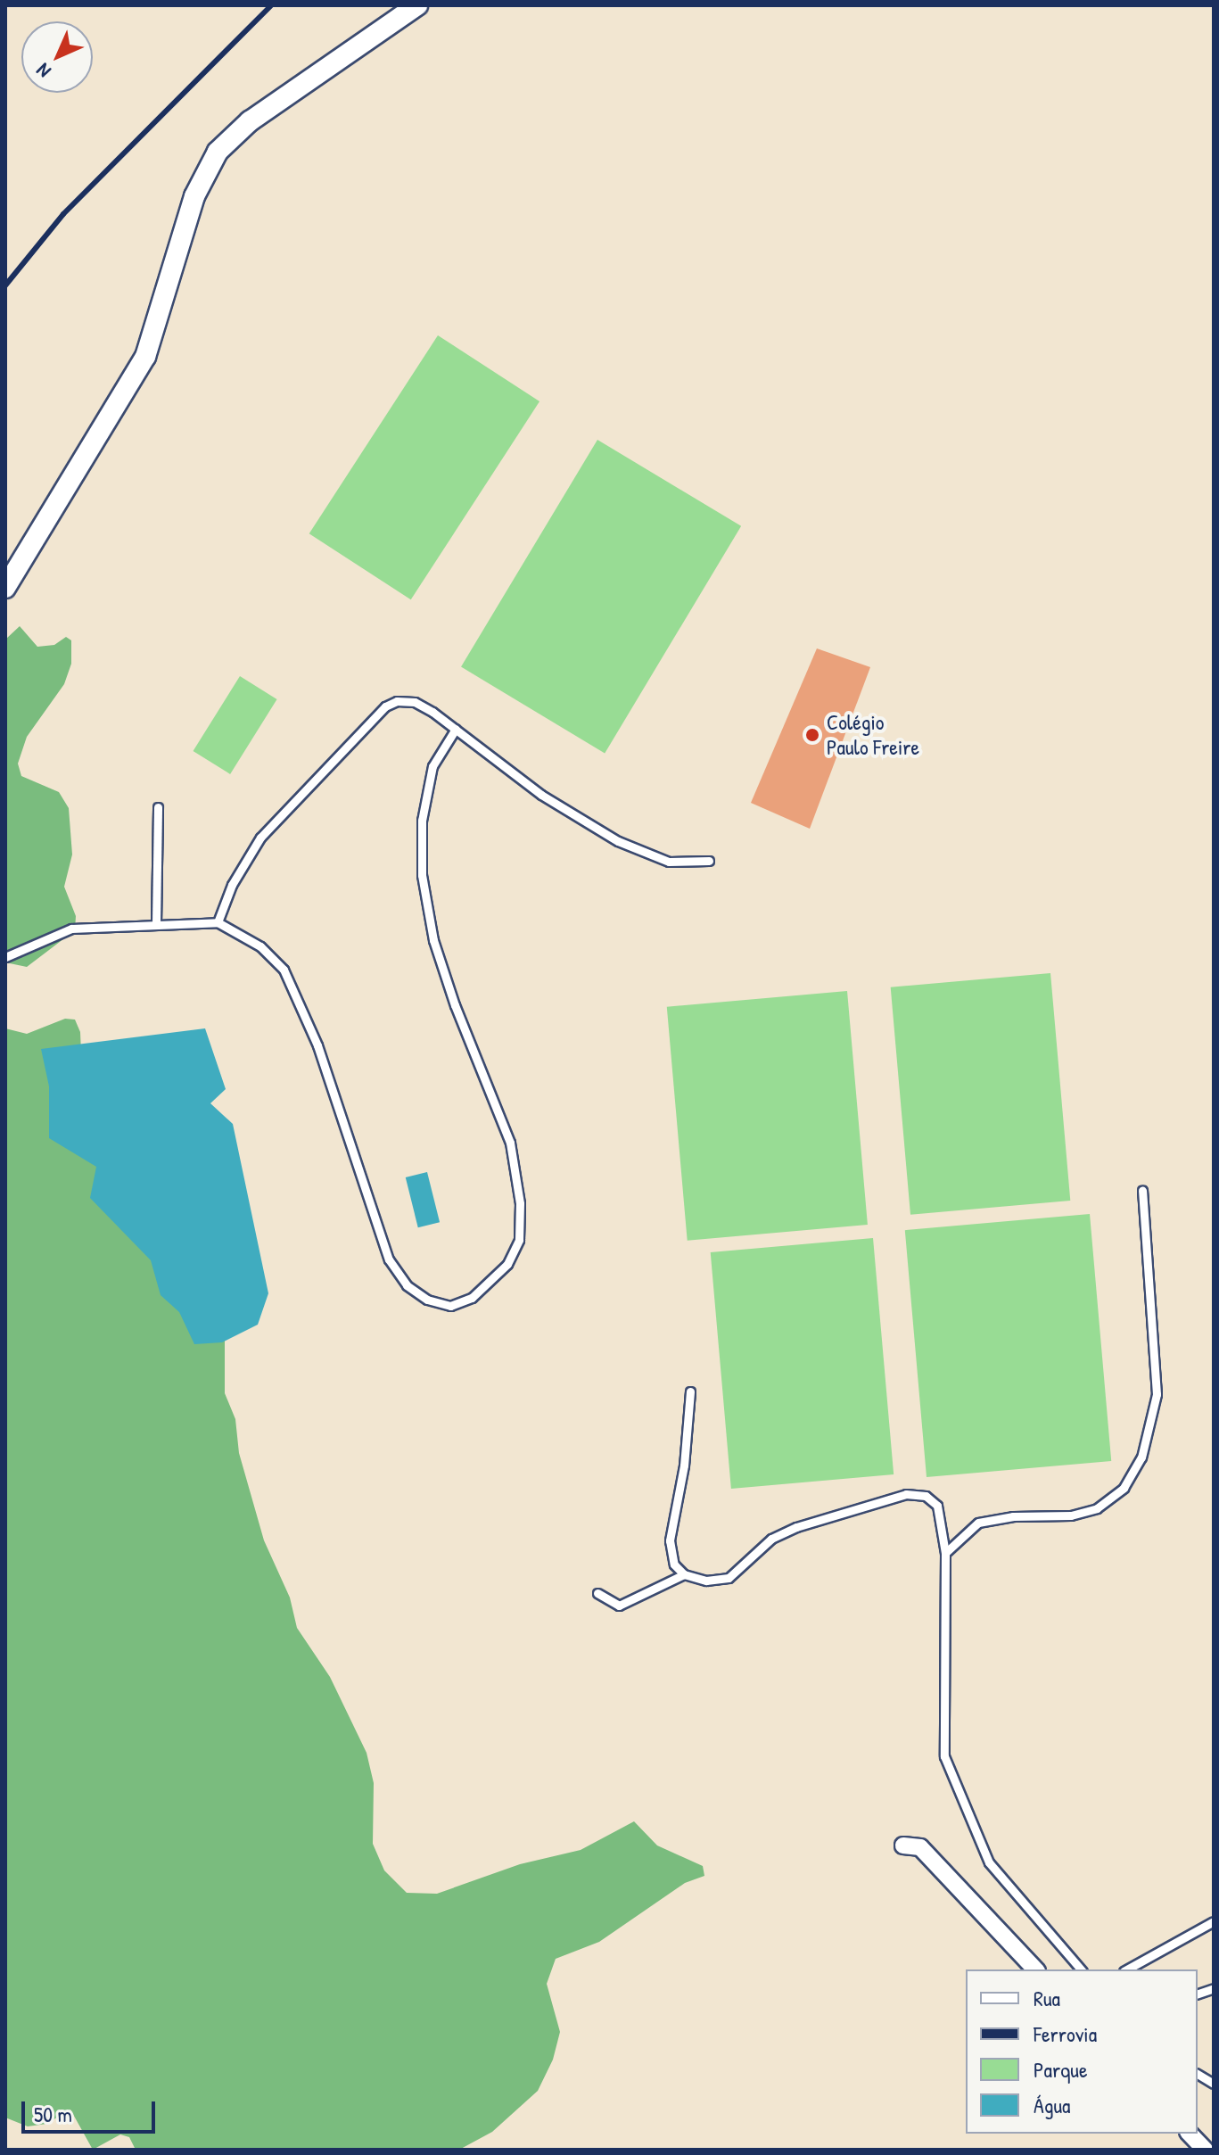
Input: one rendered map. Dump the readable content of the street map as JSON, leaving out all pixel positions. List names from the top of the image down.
{
  "places": ["Colégio Paulo Freire"],
  "legend": [
    "Rua",
    "Ferrovia",
    "Parque",
    "Água"
  ],
  "scale_bar": "50 m",
  "north": "bottom left"
}
